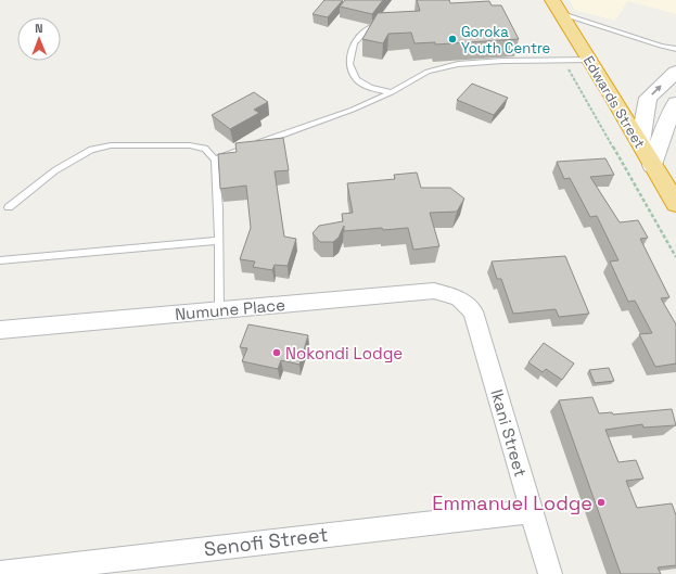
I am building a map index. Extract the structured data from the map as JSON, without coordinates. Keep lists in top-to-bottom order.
{
  "streets": {
    "highway": ["Edwards Street"],
    "street": ["Numune Place", "Ikani Street", "Senofi Street"]
  },
  "crossings": [
    ["Numune Place", "Ikani Street"],
    ["Ikani Street", "Senofi Street"]
  ],
  "places": ["Goroka Youth Centre", "Nokondi Lodge", "Emmanuel Lodge"],
  "north": "top"
}
